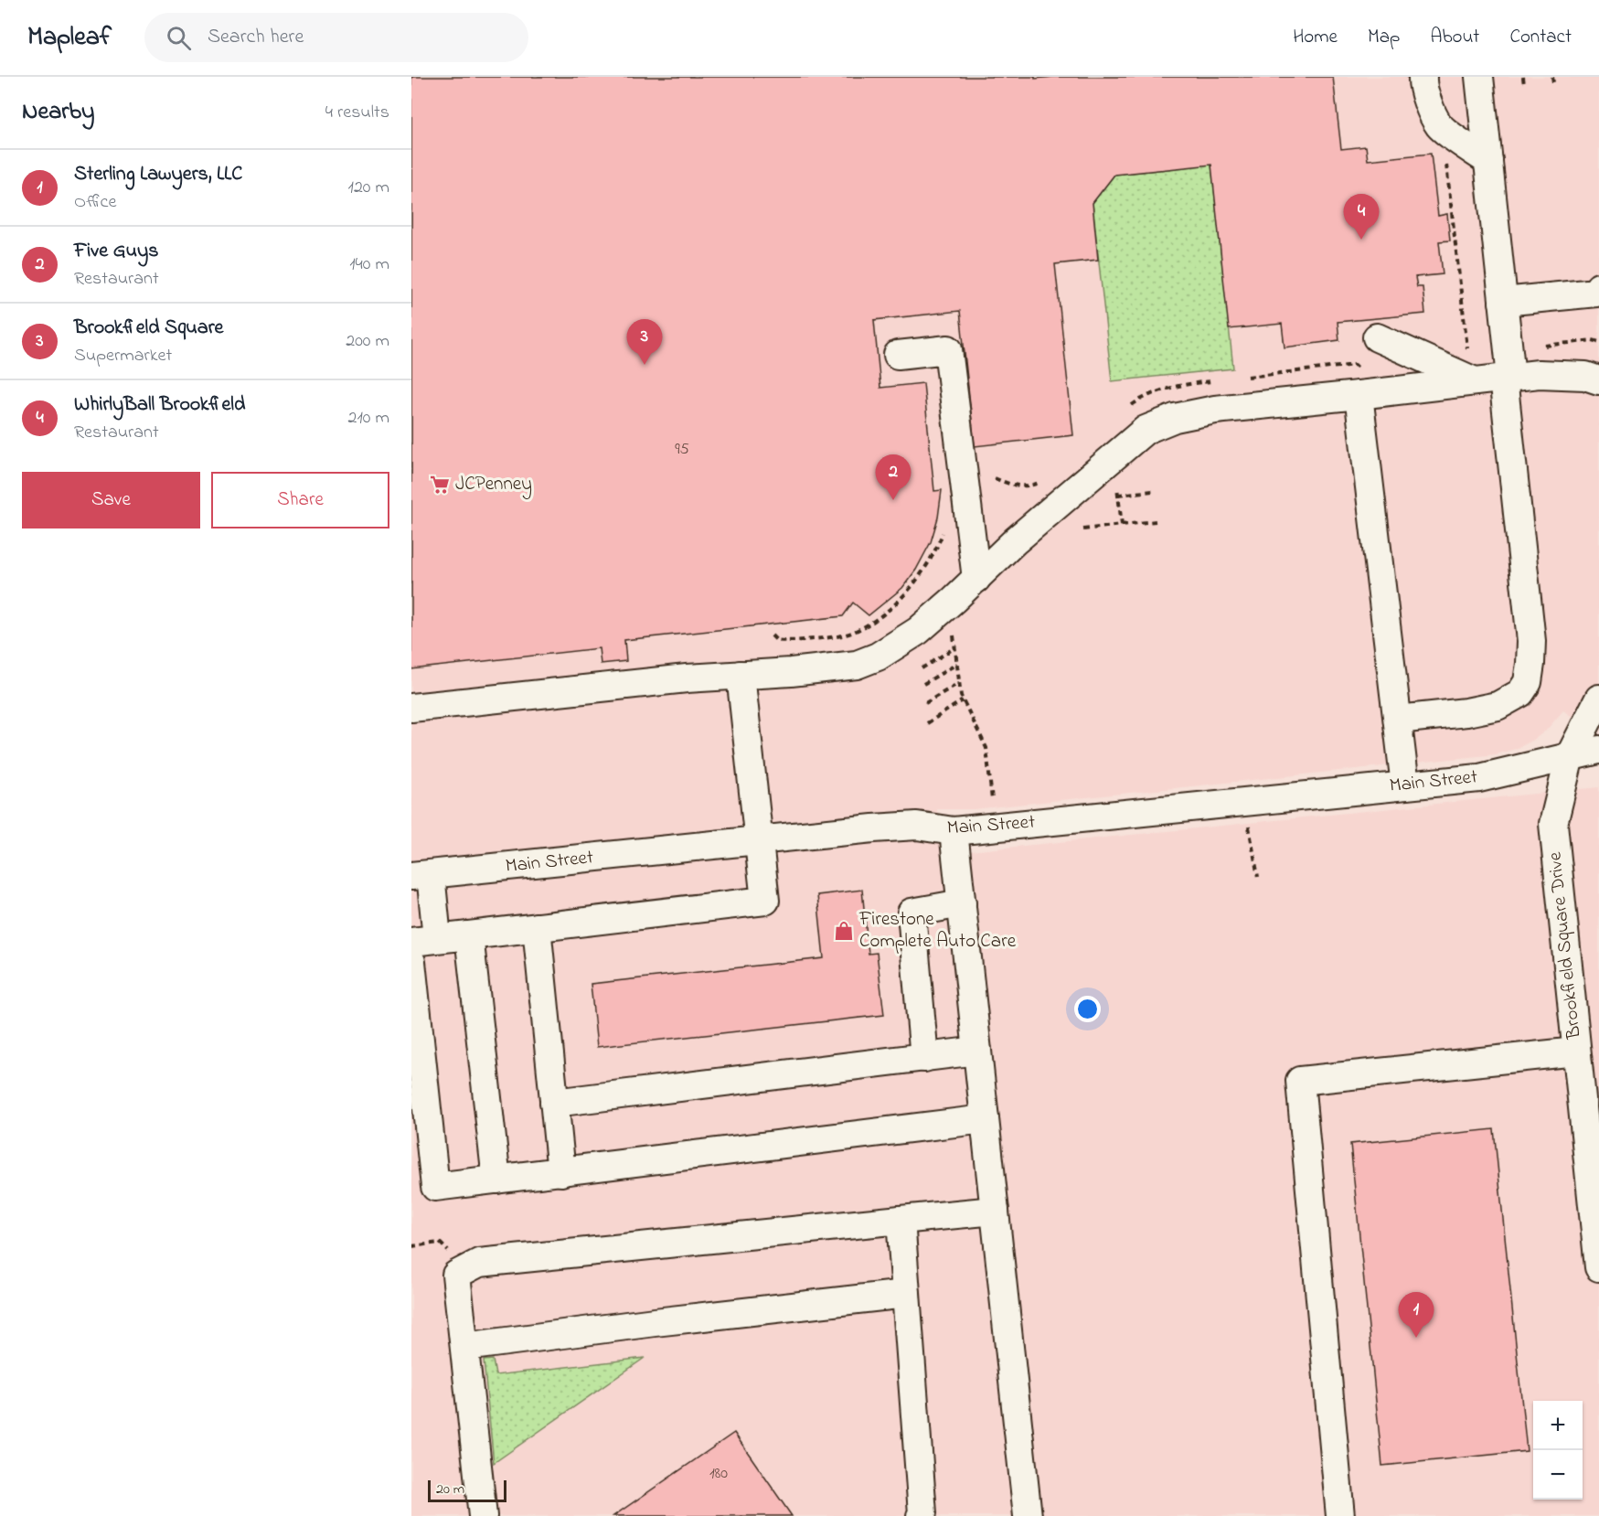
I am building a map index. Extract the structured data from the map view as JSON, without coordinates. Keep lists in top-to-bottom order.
{
  "streets": {
    "street": ["Main Street", "Brookfield Square Drive"]
  },
  "crossings": [
    ["Main Street", "Brookfield Square Drive"]
  ],
  "places": {
    "supermarket": ["JCPenney"],
    "shop": ["Firestone Complete Auto Care"]
  },
  "house_numbers": ["95", "180"],
  "scale_bar": "20 m",
  "page": {
    "header": "Mapleaf",
    "search": "Search here",
    "nav": [
      "Home",
      "Map",
      "About",
      "Contact"
    ],
    "heading": ["Nearby", "4 results"],
    "list": [
      {
        "mark": "1",
        "name": "Sterling Lawyers, LLC",
        "note": "Office",
        "value": "120 m"
      },
      {
        "mark": "2",
        "name": "Five Guys",
        "note": "Restaurant",
        "value": "140 m"
      },
      {
        "mark": "3",
        "name": "Brookfield Square",
        "note": "Supermarket",
        "value": "200 m"
      },
      {
        "mark": "4",
        "name": "WhirlyBall Brookfield",
        "note": "Restaurant",
        "value": "210 m"
      }
    ],
    "pins": [
      "4",
      "3",
      "2",
      "1"
    ],
    "buttons": ["Save", "Share"],
    "map_buttons": ["+", "−"],
    "scale": "20 m"
  }
}
